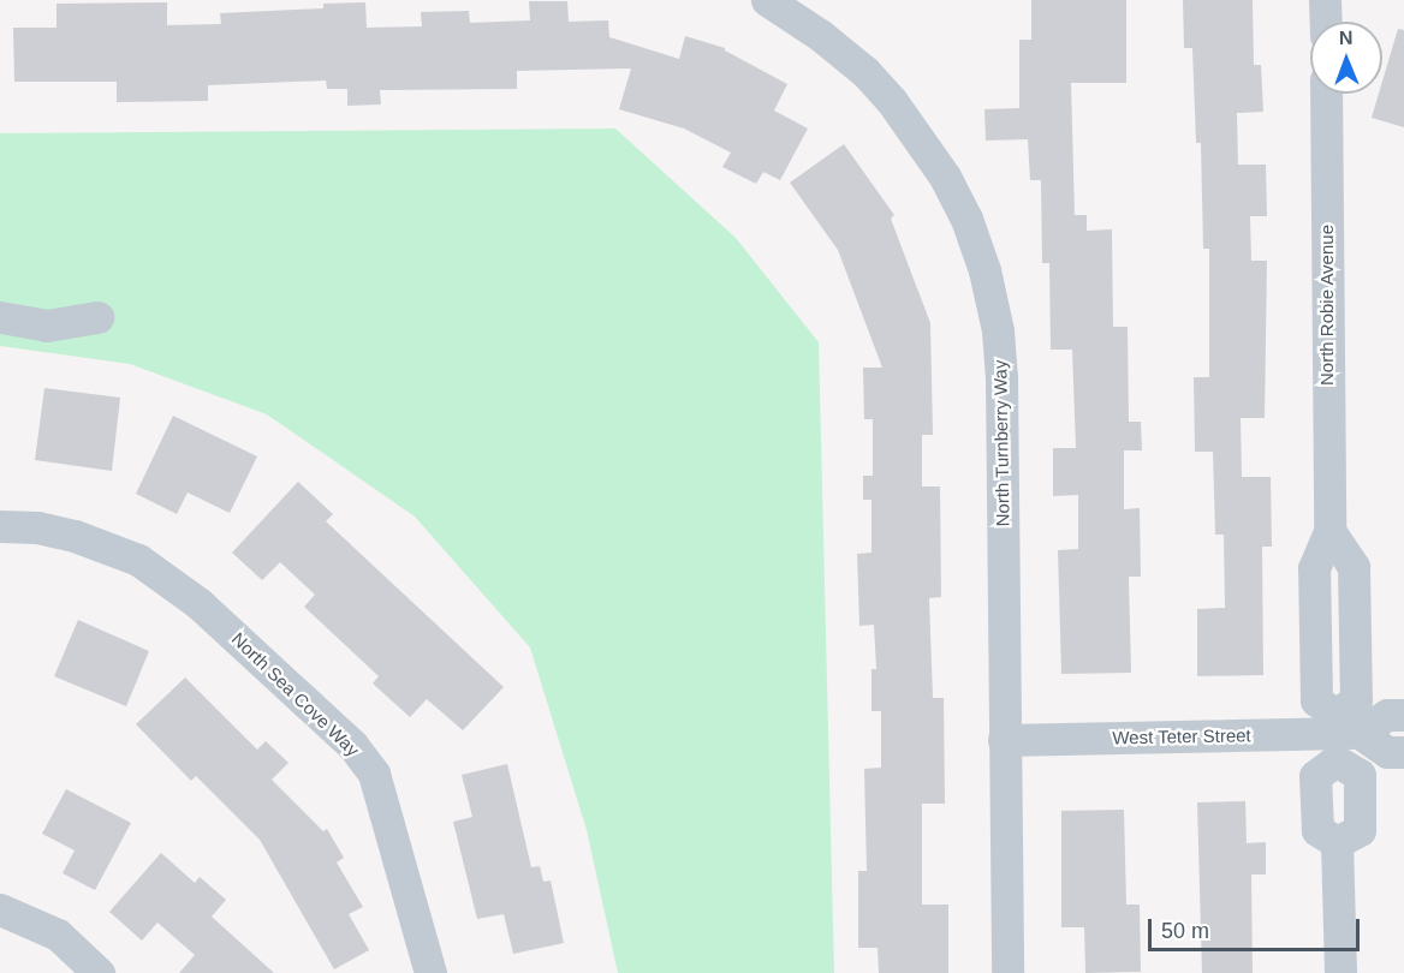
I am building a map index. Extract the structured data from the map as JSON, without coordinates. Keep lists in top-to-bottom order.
{
  "streets": {
    "street": [
      "North Robie Avenue",
      "North Turnberry Way",
      "North Sea Cove Way",
      "West Teter Street"
    ]
  },
  "crossings": [
    ["North Robie Avenue", "West Teter Street"],
    ["North Turnberry Way", "West Teter Street"]
  ],
  "scale_bar": "50 m",
  "north": "top"
}
